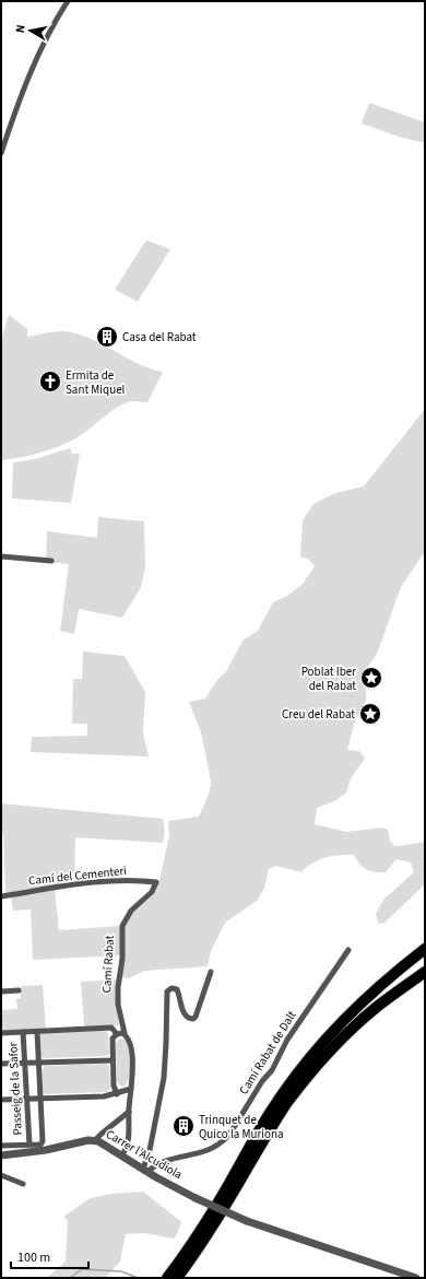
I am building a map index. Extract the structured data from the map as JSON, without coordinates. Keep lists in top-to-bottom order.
{
  "streets": {
    "street": [
      "Camí del Cementeri",
      "Camí Rabat",
      "Camí Rabat de Dalt",
      "Passeig de la Safor",
      "Carrer l’Alcudiola"
    ]
  },
  "crossings": [
    ["Camí del Cementeri", "Camí Rabat"],
    ["Camí Rabat", "Carrer l’Alcudiola"],
    ["Camí Rabat de Dalt", "Carrer l’Alcudiola"]
  ],
  "places": {
    "building": ["Casa del Rabat", "Trinquet de Quico la Muriona"],
    "church": ["Ermita de Sant Miquel"],
    "place": ["Poblat Iber del Rabat", "Creu del Rabat"]
  },
  "scale_bar": "100 m",
  "north": "left"
}
